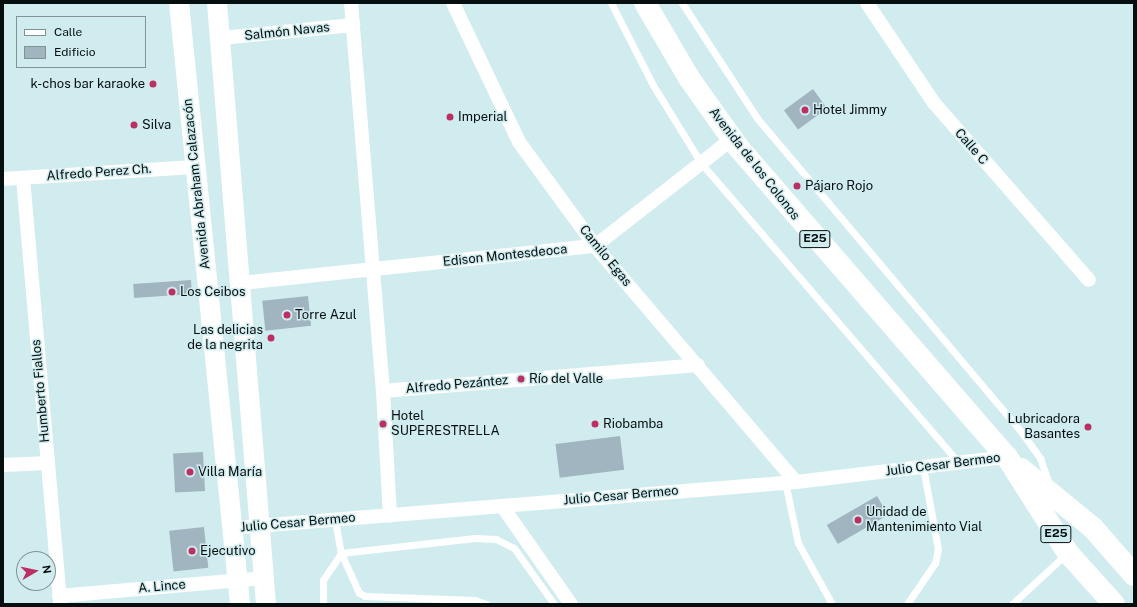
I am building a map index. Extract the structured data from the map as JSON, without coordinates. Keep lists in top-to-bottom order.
{
  "streets": {
    "highway": ["Avenida de los Colonos", "E25"],
    "main road": ["Avenida Abraham Calazacón"],
    "street": [
      "Salmón Navas",
      "Calle C",
      "Alfredo Perez Ch.",
      "Edison Montesdeoca",
      "Camilo Egas",
      "Alfredo Pezántez",
      "Humberto Fiallos",
      "Julio Cesar Bermeo",
      "A. Lince"
    ]
  },
  "crossings": [
    ["Avenida de los Colonos", "Julio Cesar Bermeo"],
    ["Alfredo Perez Ch.", "Avenida Abraham Calazacón"],
    ["Alfredo Perez Ch.", "Humberto Fiallos"],
    ["Avenida Abraham Calazacón", "Julio Cesar Bermeo"],
    ["Avenida Abraham Calazacón", "A. Lince"],
    ["Edison Montesdeoca", "Camilo Egas"],
    ["Camilo Egas", "Alfredo Pezántez"],
    ["Camilo Egas", "Julio Cesar Bermeo"],
    ["Humberto Fiallos", "A. Lince"]
  ],
  "places": [
    "k-chos bar karaoke",
    "Hotel Jimmy",
    "Imperial",
    "Silva",
    "Pájaro Rojo",
    "Los Ceibos",
    "Torre Azul",
    "Las delicias de la negrita",
    "Río del Valle",
    "Hotel SUPERESTRELLA",
    "Riobamba",
    "Lubricadora Basantes",
    "Villa María",
    "Unidad de Mantenimiento Vial",
    "Ejecutivo"
  ],
  "legend": ["Calle", "Edificio"],
  "north": "right"
}
